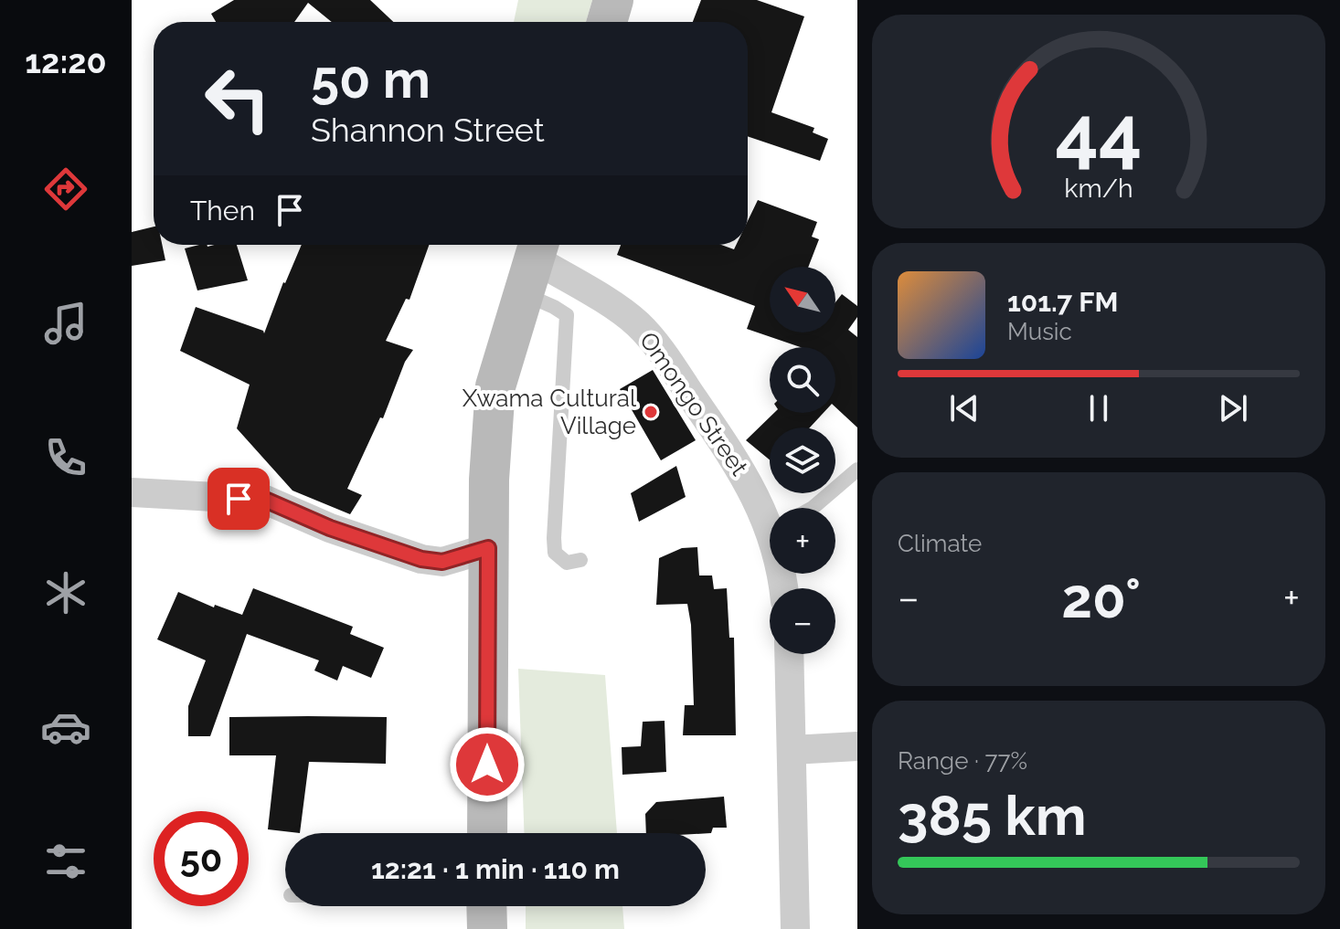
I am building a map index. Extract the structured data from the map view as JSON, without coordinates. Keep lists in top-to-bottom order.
{
  "streets": {
    "street": ["Omongo Street"]
  },
  "places": ["Xwama Cultural Village"],
  "north": "top left",
  "page": {
    "tabs": "12:20",
    "turn": ["50 m", "Shannon Street"],
    "then": "Then",
    "map_buttons": ["+", "−"],
    "song": ["101.7 FM", "Music"],
    "tile": [
      "Climate",
      ["Range · 77%", "385 km"]
    ],
    "heat": ["−", "20°", "+"],
    "limit": "50",
    "trip": "12:21 · 1 min · 110 m",
    "gauge": ["44", "km/h"]
  }
}
